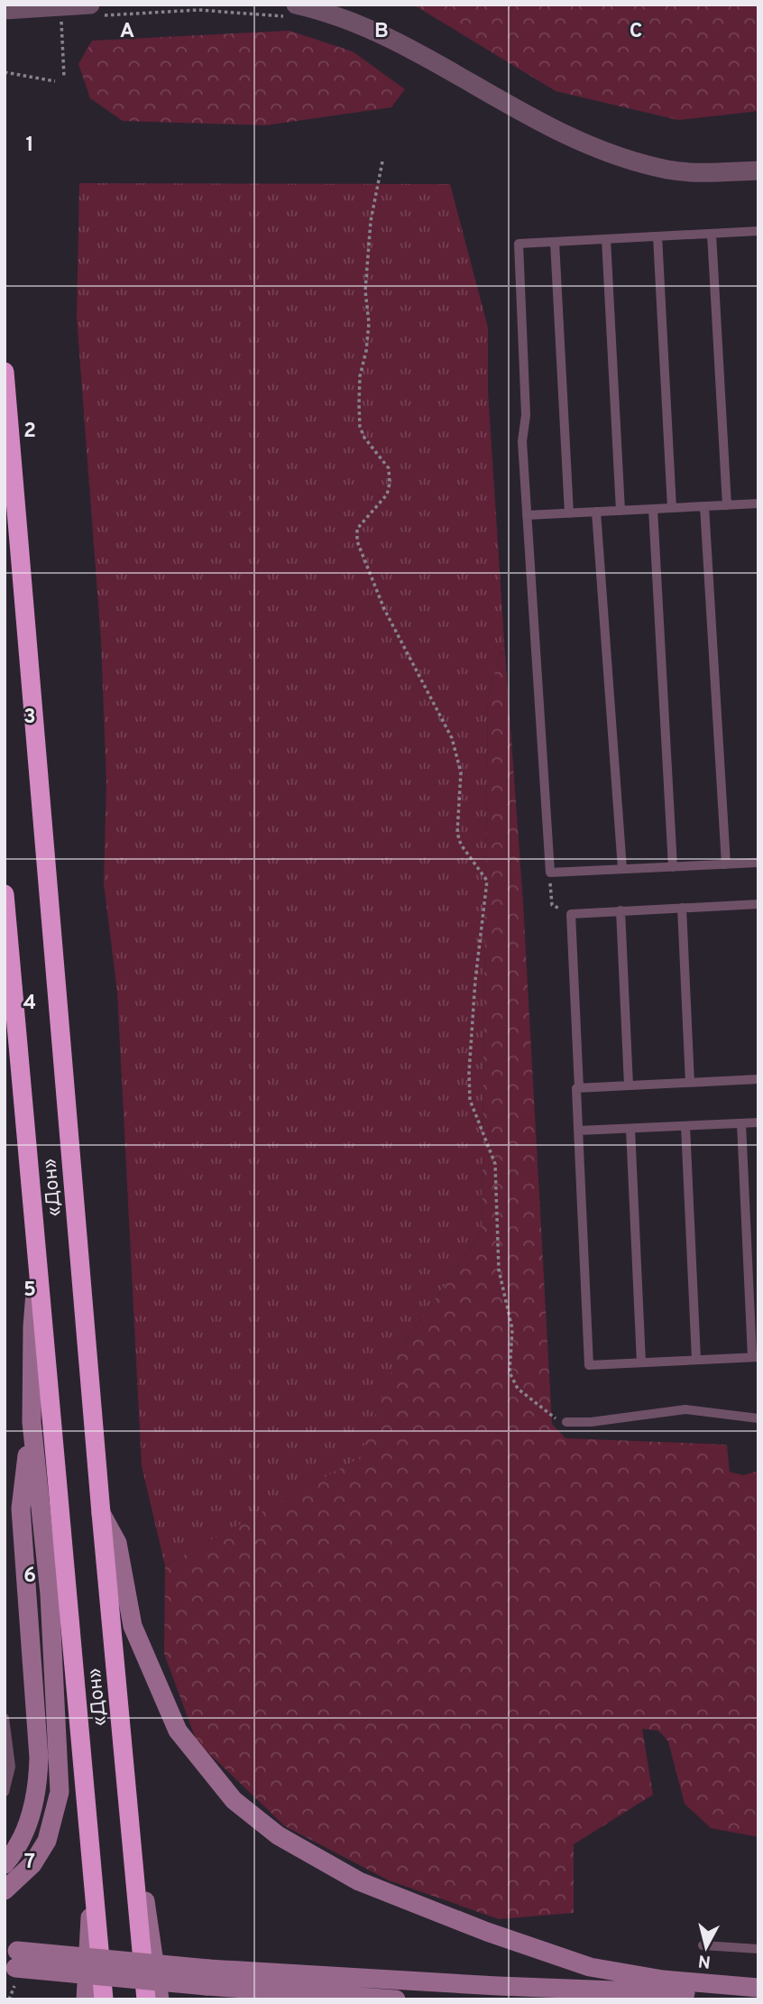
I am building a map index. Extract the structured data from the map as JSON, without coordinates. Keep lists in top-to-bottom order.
{
  "streets": {
    "highway": ["«Дон»"]
  },
  "north": "bottom",
  "grid": {
    "columns": ["A", "B", "C"],
    "rows": [
      "1",
      "2",
      "3",
      "4",
      "5",
      "6",
      "7"
    ]
  }
}
